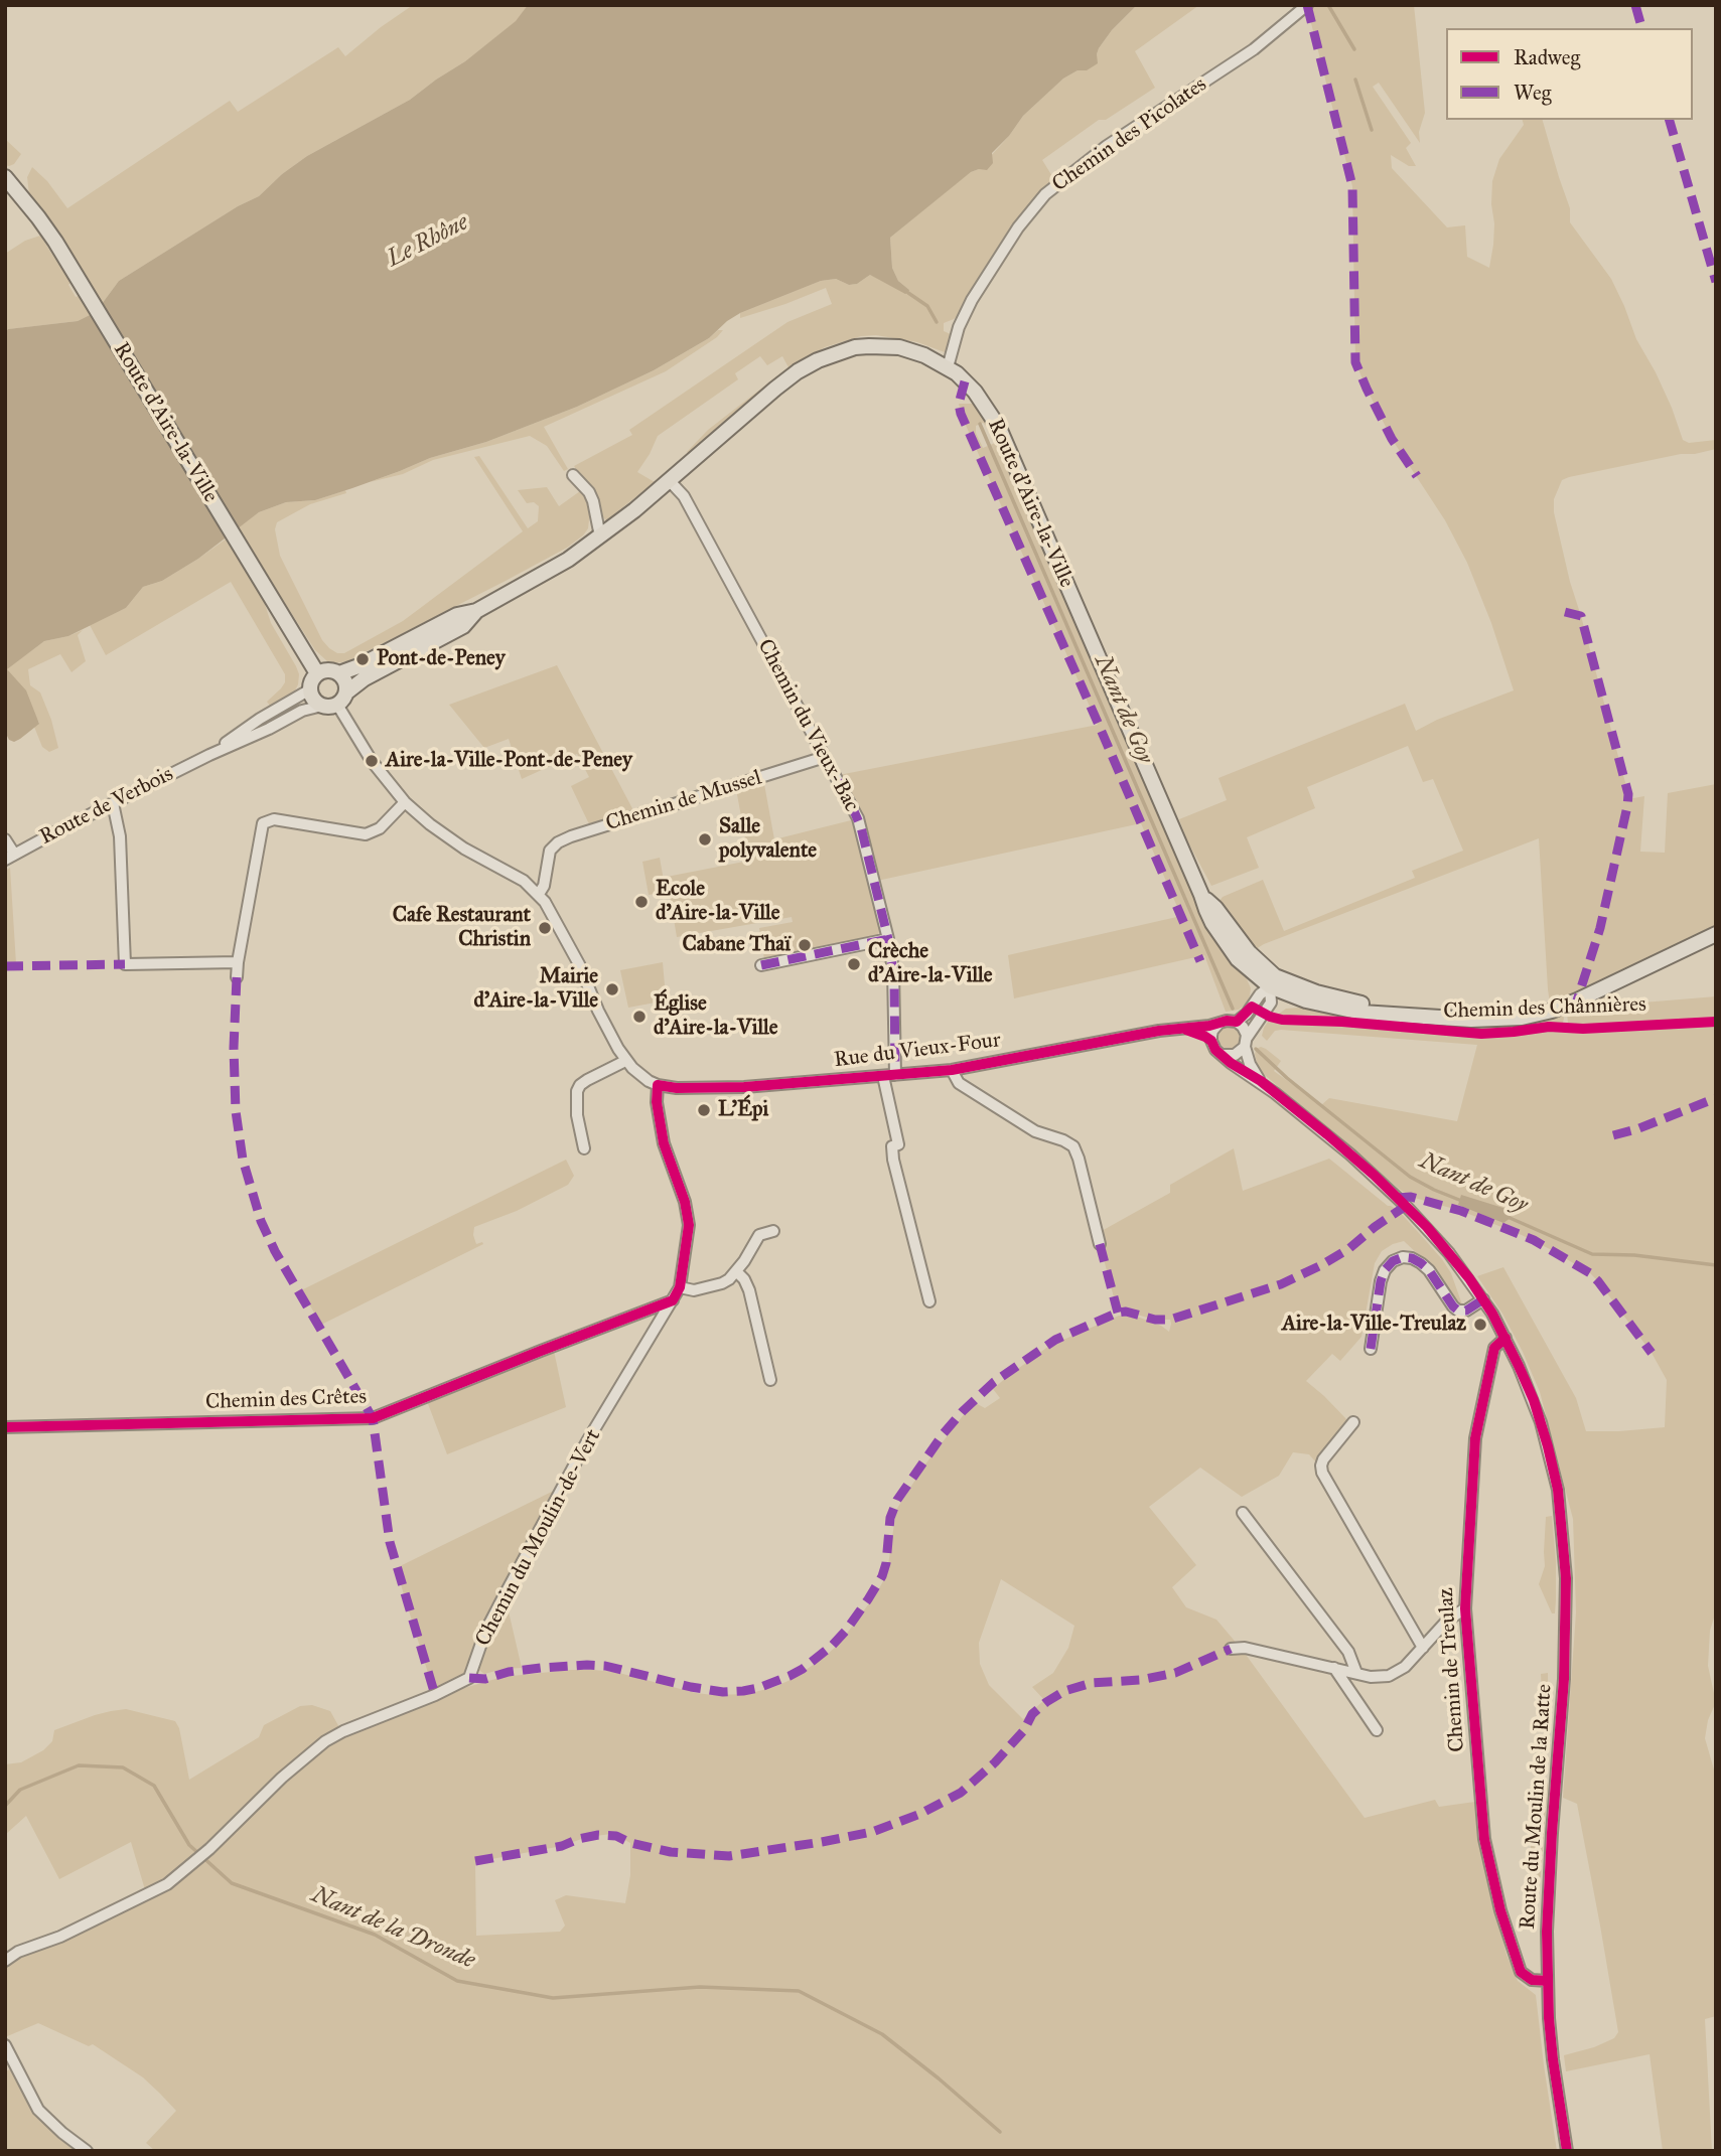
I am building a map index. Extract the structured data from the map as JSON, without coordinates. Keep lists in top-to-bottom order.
{
  "streets": {
    "main road": ["Route d'Aire-la-Ville"],
    "street": [
      "Chemin des Picolates",
      "Chemin du Vieux-Bac",
      "Chemin de Mussel",
      "Route de Verbois",
      "Rue du Vieux-Four",
      "Chemin des Crêtes",
      "Chemin du Moulin-de-Vert",
      "Chemin de Treulaz",
      "Route du Moulin de la Ratte"
    ],
    "cycle path": ["Chemin des Chânnières"]
  },
  "crossings": [
    ["Chemin des Picolates", "Route d'Aire-la-Ville"],
    ["Route d'Aire-la-Ville", "Chemin du Vieux-Bac"],
    ["Route d'Aire-la-Ville", "Route de Verbois"],
    ["Route d'Aire-la-Ville", "Rue du Vieux-Four"],
    ["Chemin du Vieux-Bac", "Chemin de Mussel"],
    ["Chemin du Vieux-Bac", "Rue du Vieux-Four"],
    ["Chemin de Mussel", "Rue du Vieux-Four"],
    ["Route de Verbois", "Rue du Vieux-Four"],
    ["Rue du Vieux-Four", "Chemin du Moulin-de-Vert"],
    ["Rue du Vieux-Four", "Route du Moulin de la Ratte"],
    ["Chemin des Crêtes", "Chemin du Moulin-de-Vert"],
    ["Chemin de Treulaz", "Route du Moulin de la Ratte"]
  ],
  "water": ["Le Rhône", "Nant de Goy", "Nant de la Dronde"],
  "places": [
    "Pont-de-Peney",
    "Aire-la-Ville-Pont-de-Peney",
    "Salle polyvalente",
    "Ecole d'Aire-la-Ville",
    "Cafe Restaurant Christin",
    "Cabane Thaï",
    "Crèche d'Aire-la-Ville",
    "Mairie d'Aire-la-Ville",
    "Église d'Aire-la-Ville",
    "L'Épi",
    "Aire-la-Ville-Treulaz"
  ],
  "legend": ["Radweg", "Weg"]
}
